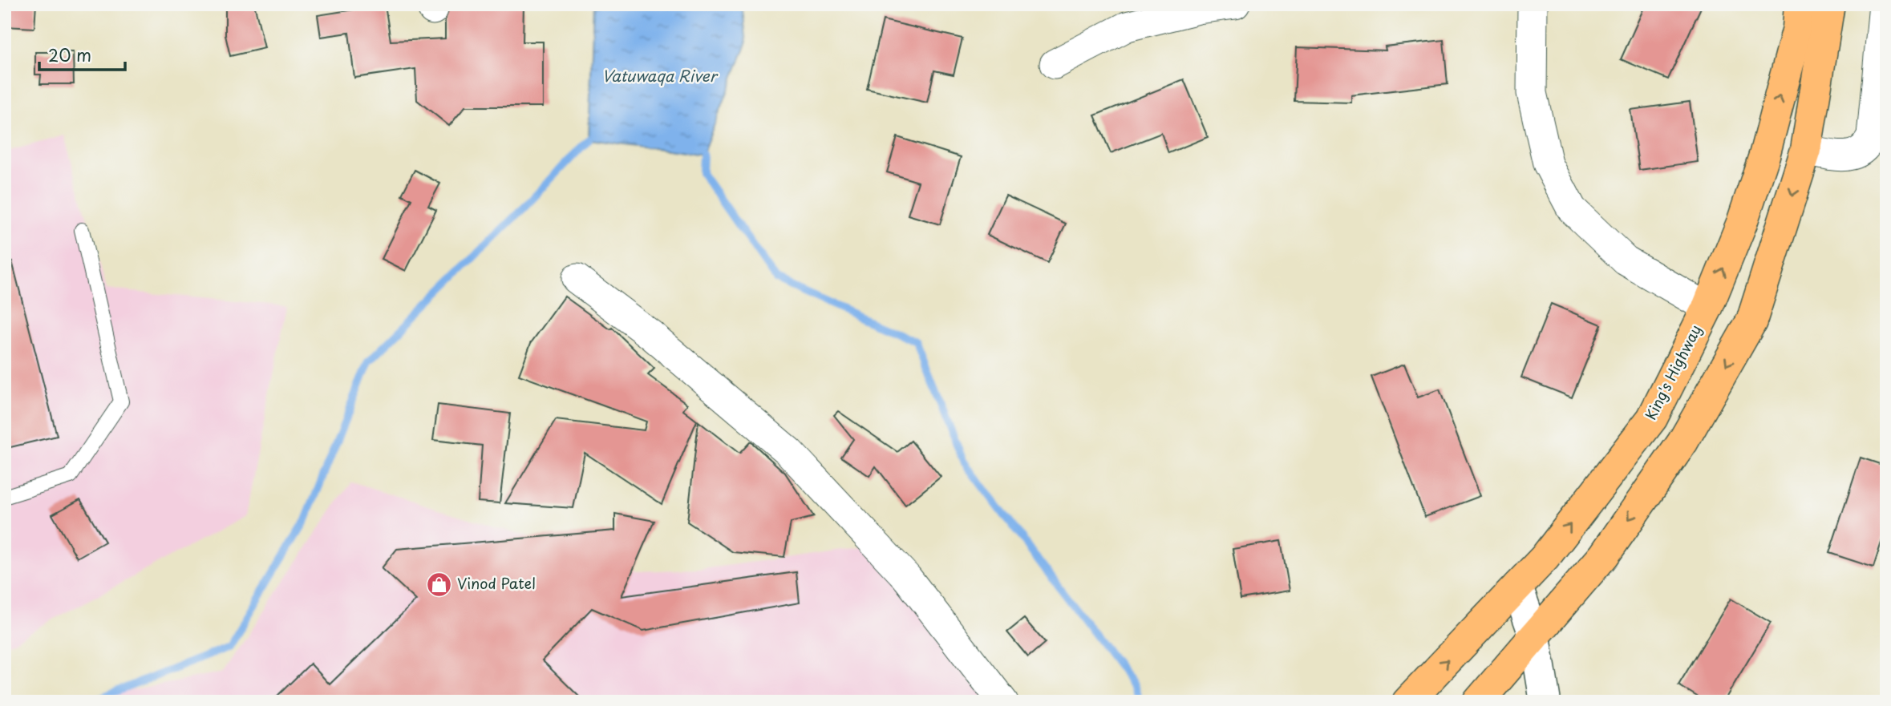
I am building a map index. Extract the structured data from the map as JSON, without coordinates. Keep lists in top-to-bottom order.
{
  "streets": {
    "highway": ["King's Highway"]
  },
  "water": ["Vatuwaqa River"],
  "places": {
    "shop": ["Vinod Patel"]
  },
  "scale_bar": "20 m"
}
